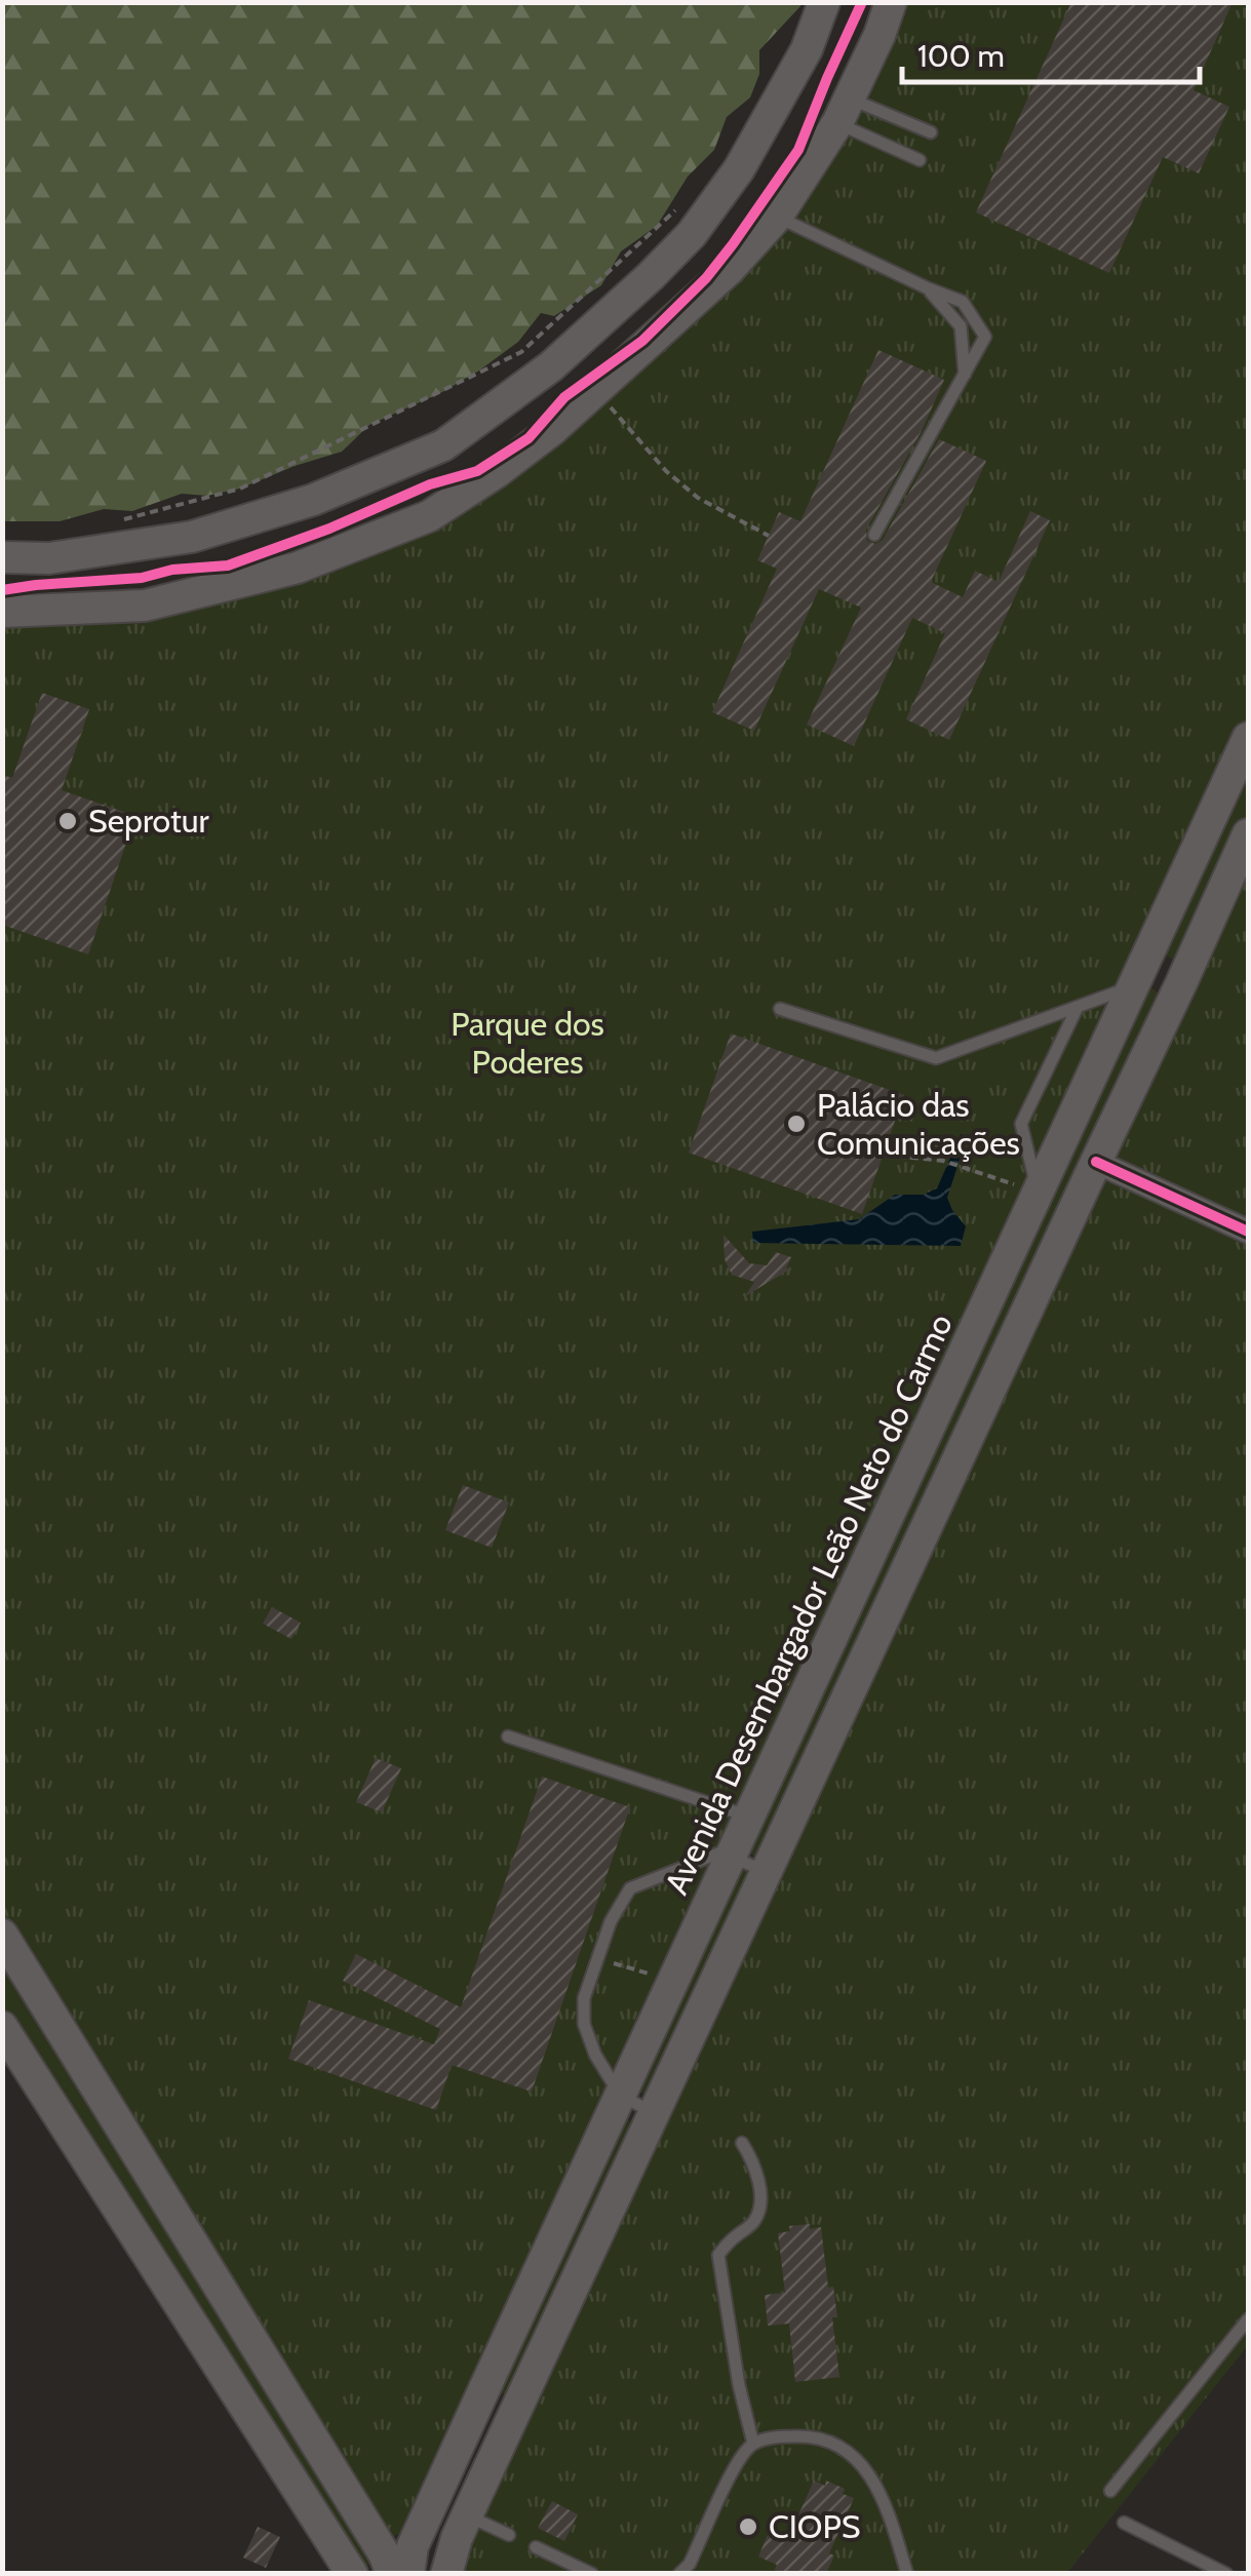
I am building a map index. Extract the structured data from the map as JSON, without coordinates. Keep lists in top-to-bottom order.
{
  "streets": {
    "main road": ["Avenida Desembargador Leão Neto do Carmo"]
  },
  "parks": ["Parque dos Poderes"],
  "places": ["Seprotur", "Palácio das Comunicações", "CIOPS"],
  "scale_bar": "100 m"
}
